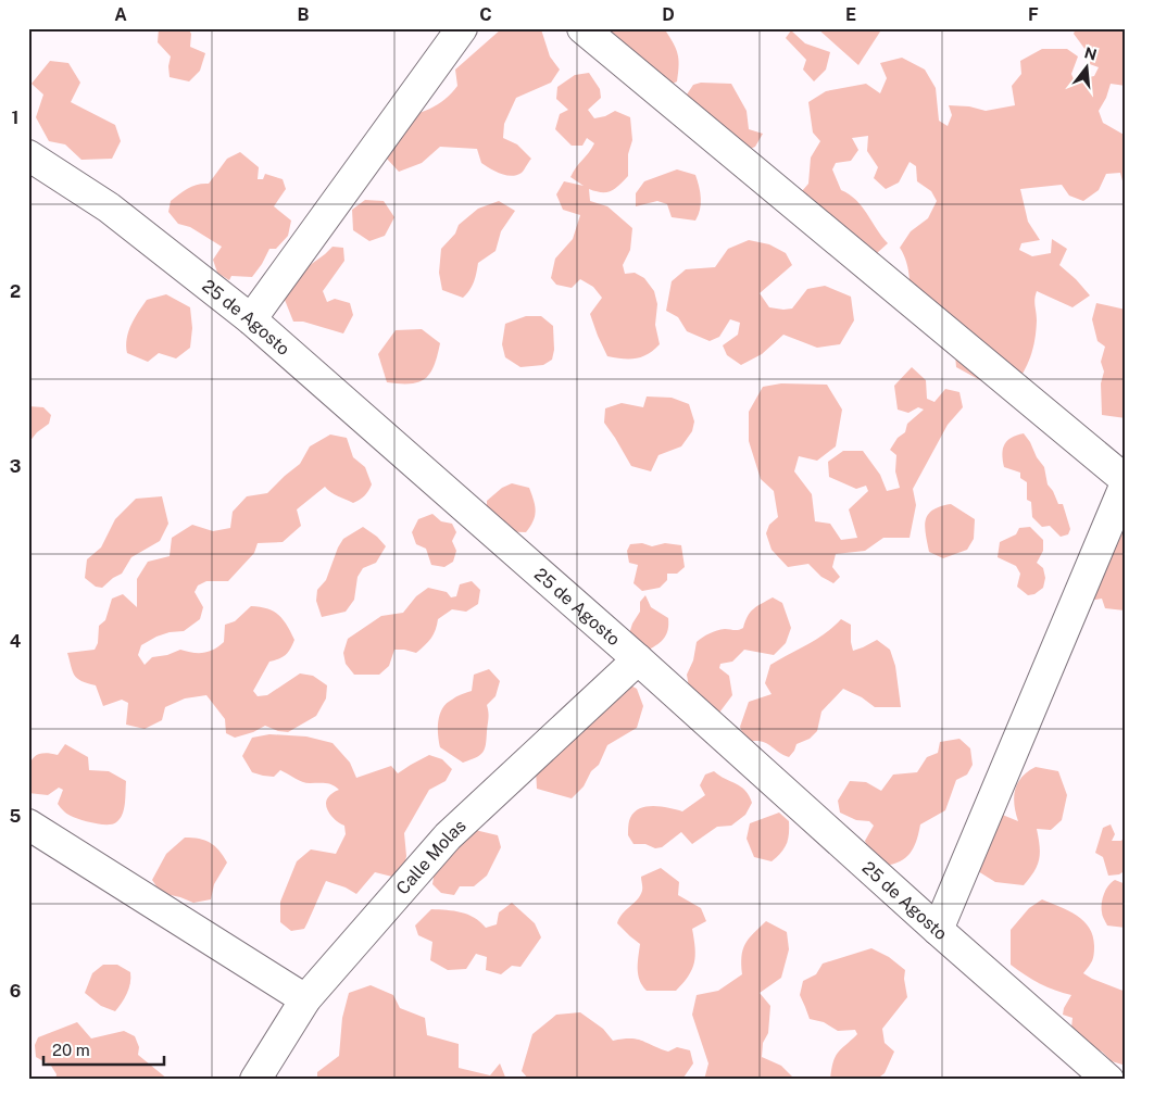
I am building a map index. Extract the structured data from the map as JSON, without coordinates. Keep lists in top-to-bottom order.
{
  "streets": {
    "street": ["25 de Agosto", "Calle Molas"]
  },
  "crossings": [
    ["25 de Agosto", "Calle Molas"]
  ],
  "scale_bar": "20 m",
  "north": "top",
  "grid": {
    "columns": [
      "A",
      "B",
      "C",
      "D",
      "E",
      "F"
    ],
    "rows": [
      "1",
      "2",
      "3",
      "4",
      "5",
      "6"
    ]
  }
}
